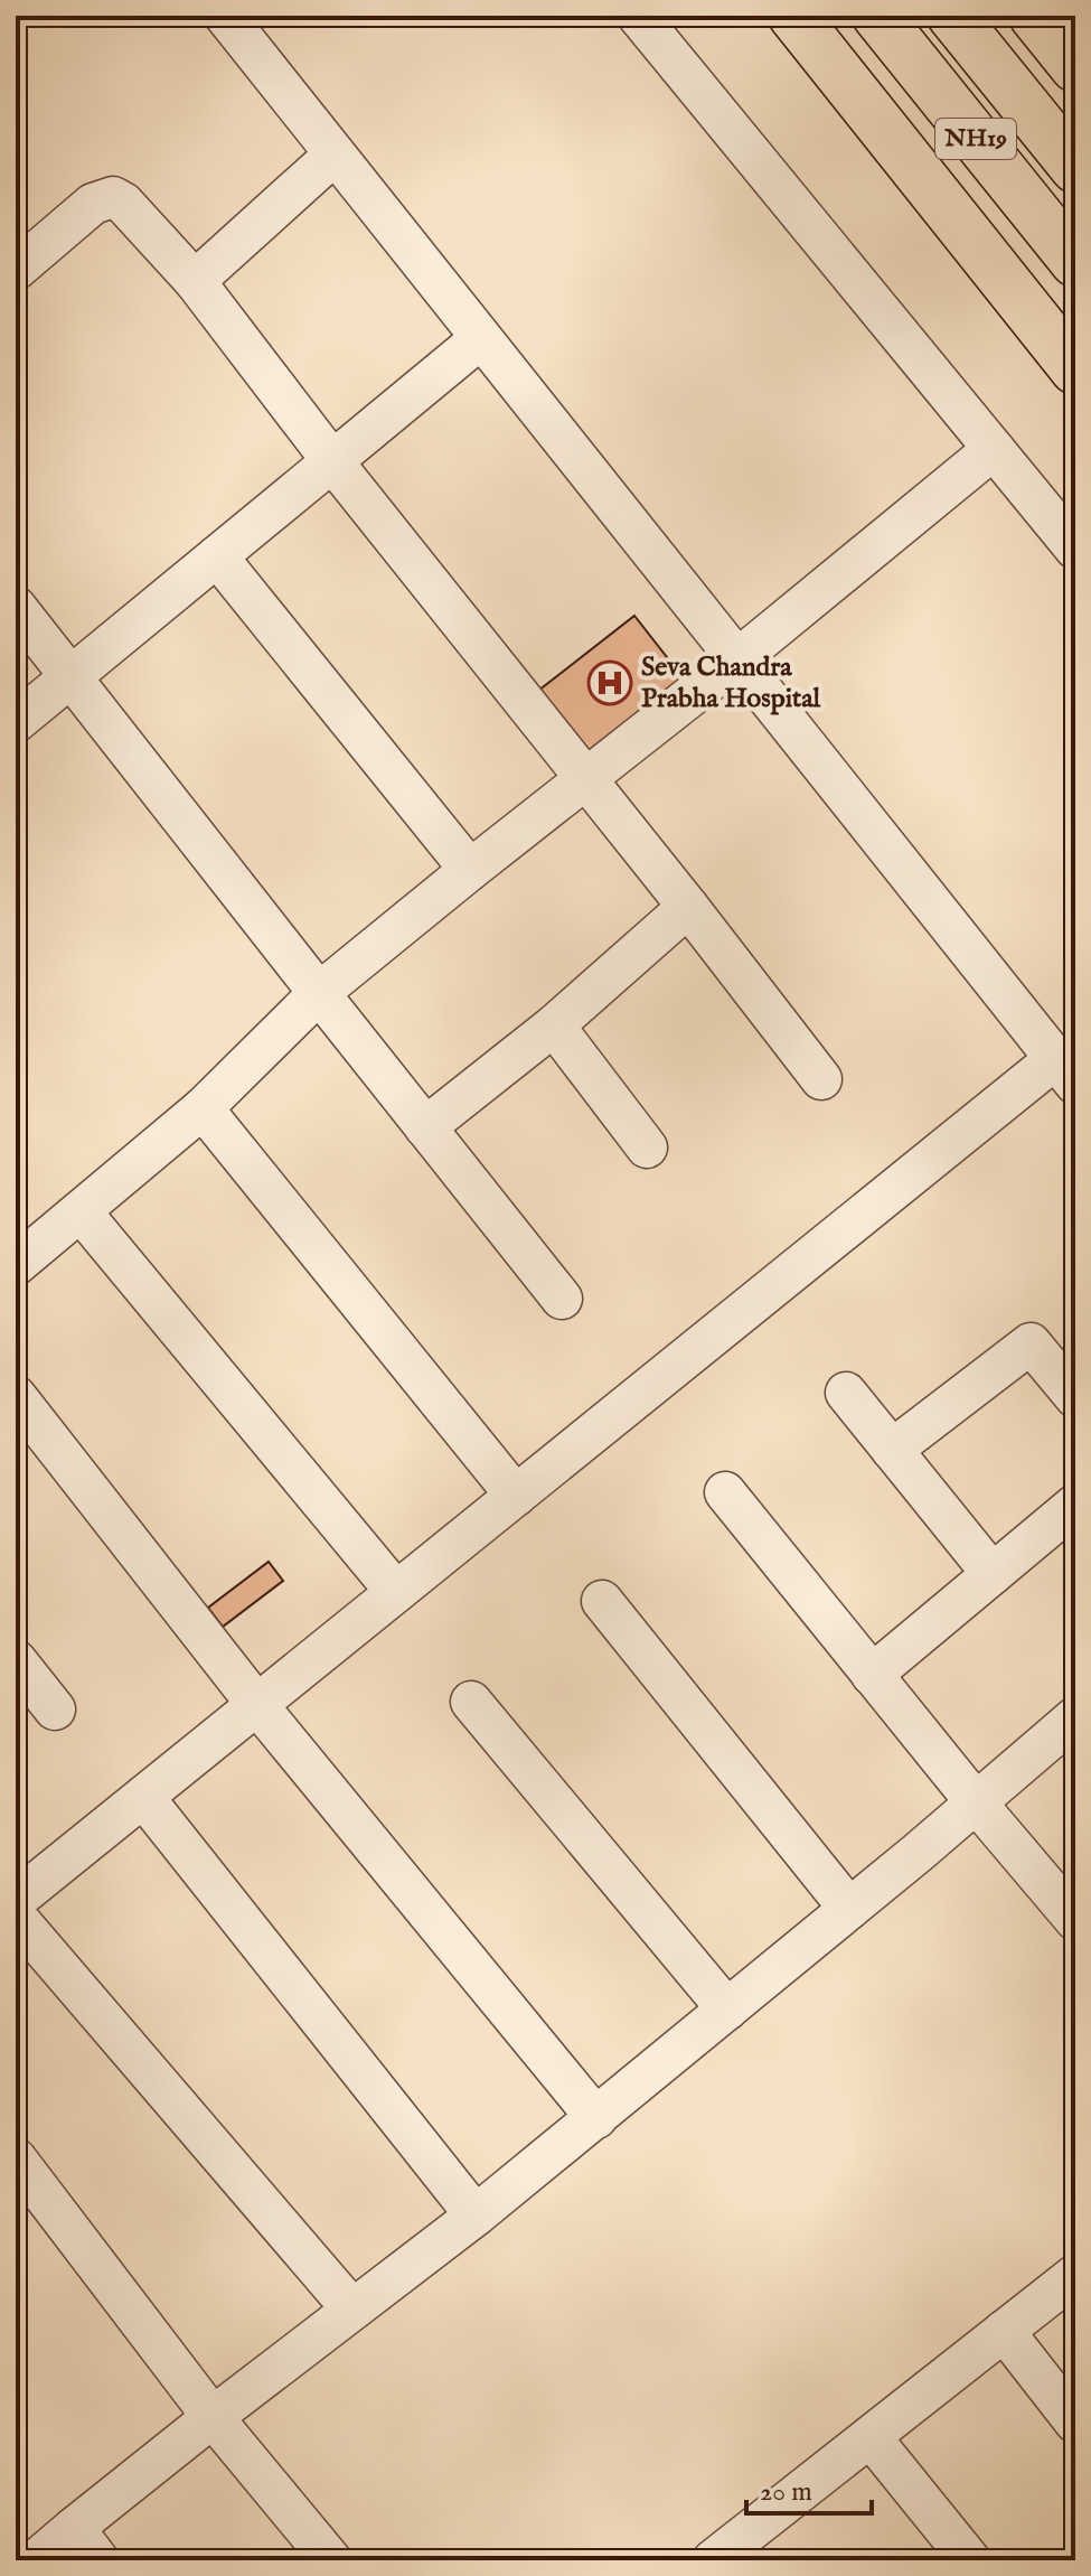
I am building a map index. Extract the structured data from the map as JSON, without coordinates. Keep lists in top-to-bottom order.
{
  "streets": {
    "main road": ["NH19"]
  },
  "places": {
    "hospital": ["Seva Chandra Prabha Hospital"]
  },
  "scale_bar": "20 m"
}
